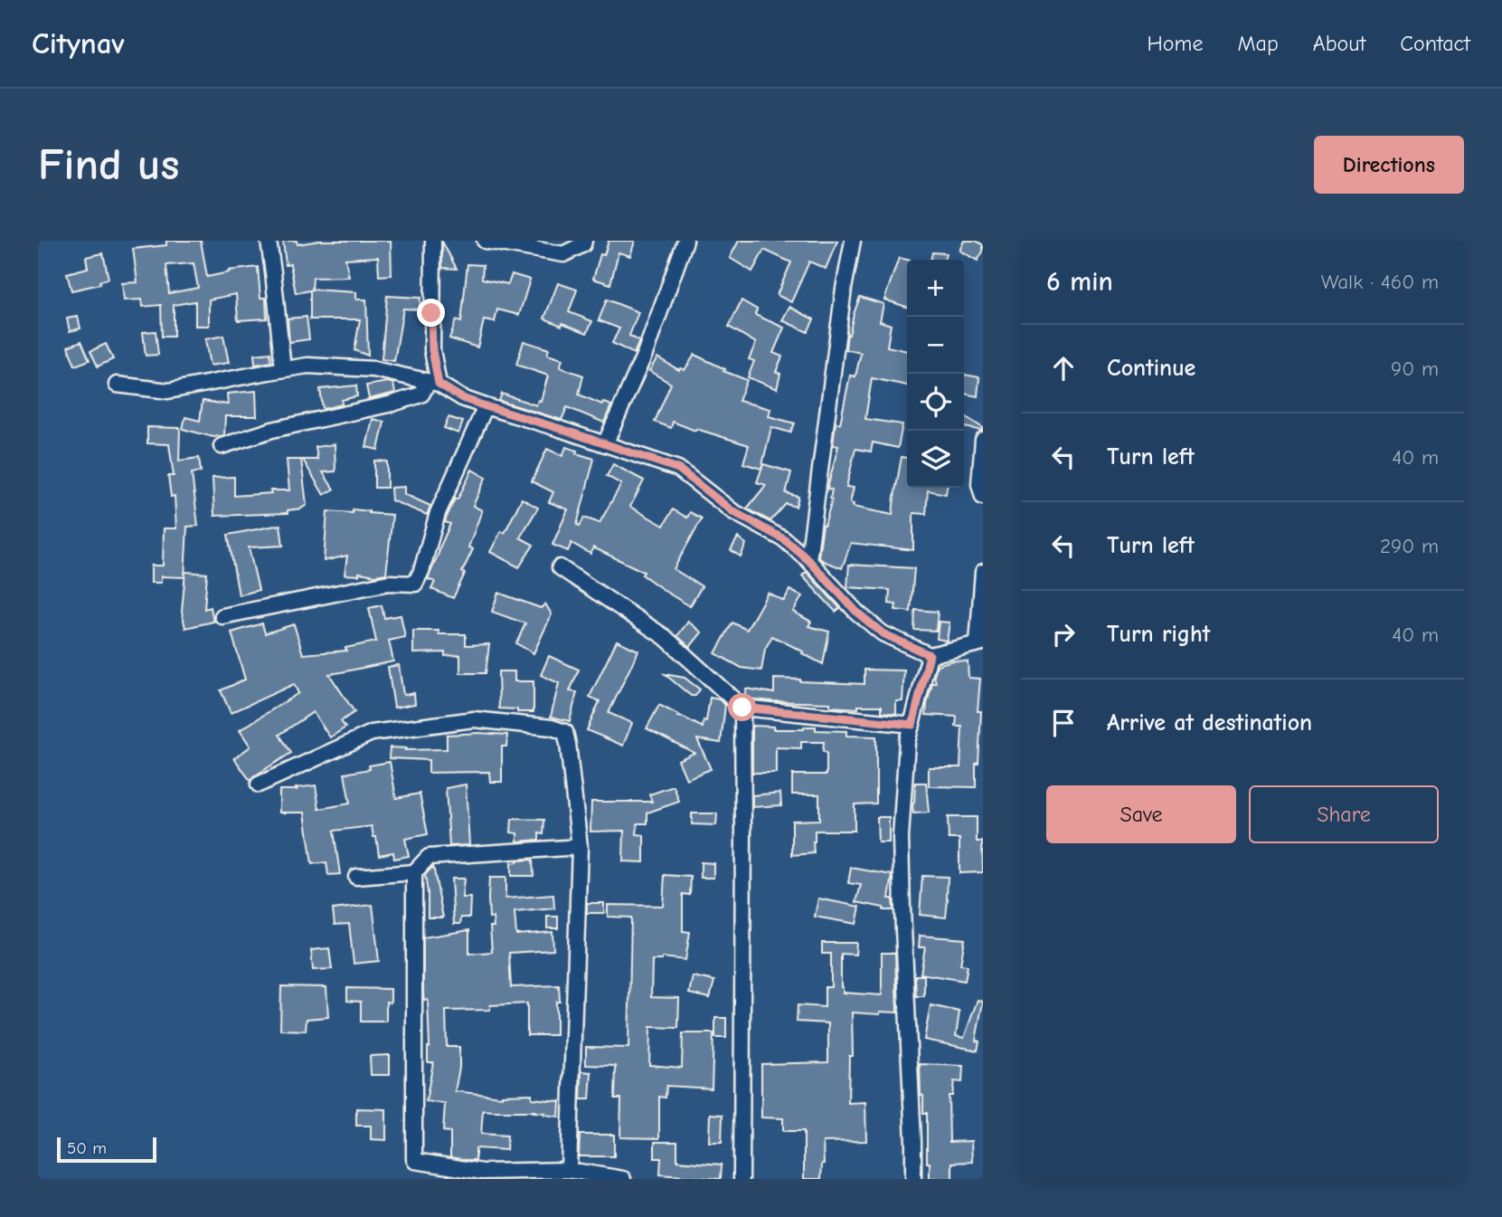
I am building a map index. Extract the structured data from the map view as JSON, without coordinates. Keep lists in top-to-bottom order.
{
  "scale_bar": "50 m",
  "page": {
    "header": "Citynav",
    "nav": [
      "Home",
      "Map",
      "About",
      "Contact"
    ],
    "buttons": [
      "Directions",
      ["Save", "Share"]
    ],
    "title": "Find us",
    "heading": ["6 min", "Walk · 460 m"],
    "map_buttons": ["+", "−"],
    "list": [
      ["Continue", "90 m"],
      ["Turn left", "40 m"],
      ["Turn left", "290 m"],
      ["Turn right", "40 m"],
      "Arrive at destination"
    ],
    "scale": "50 m"
  }
}
